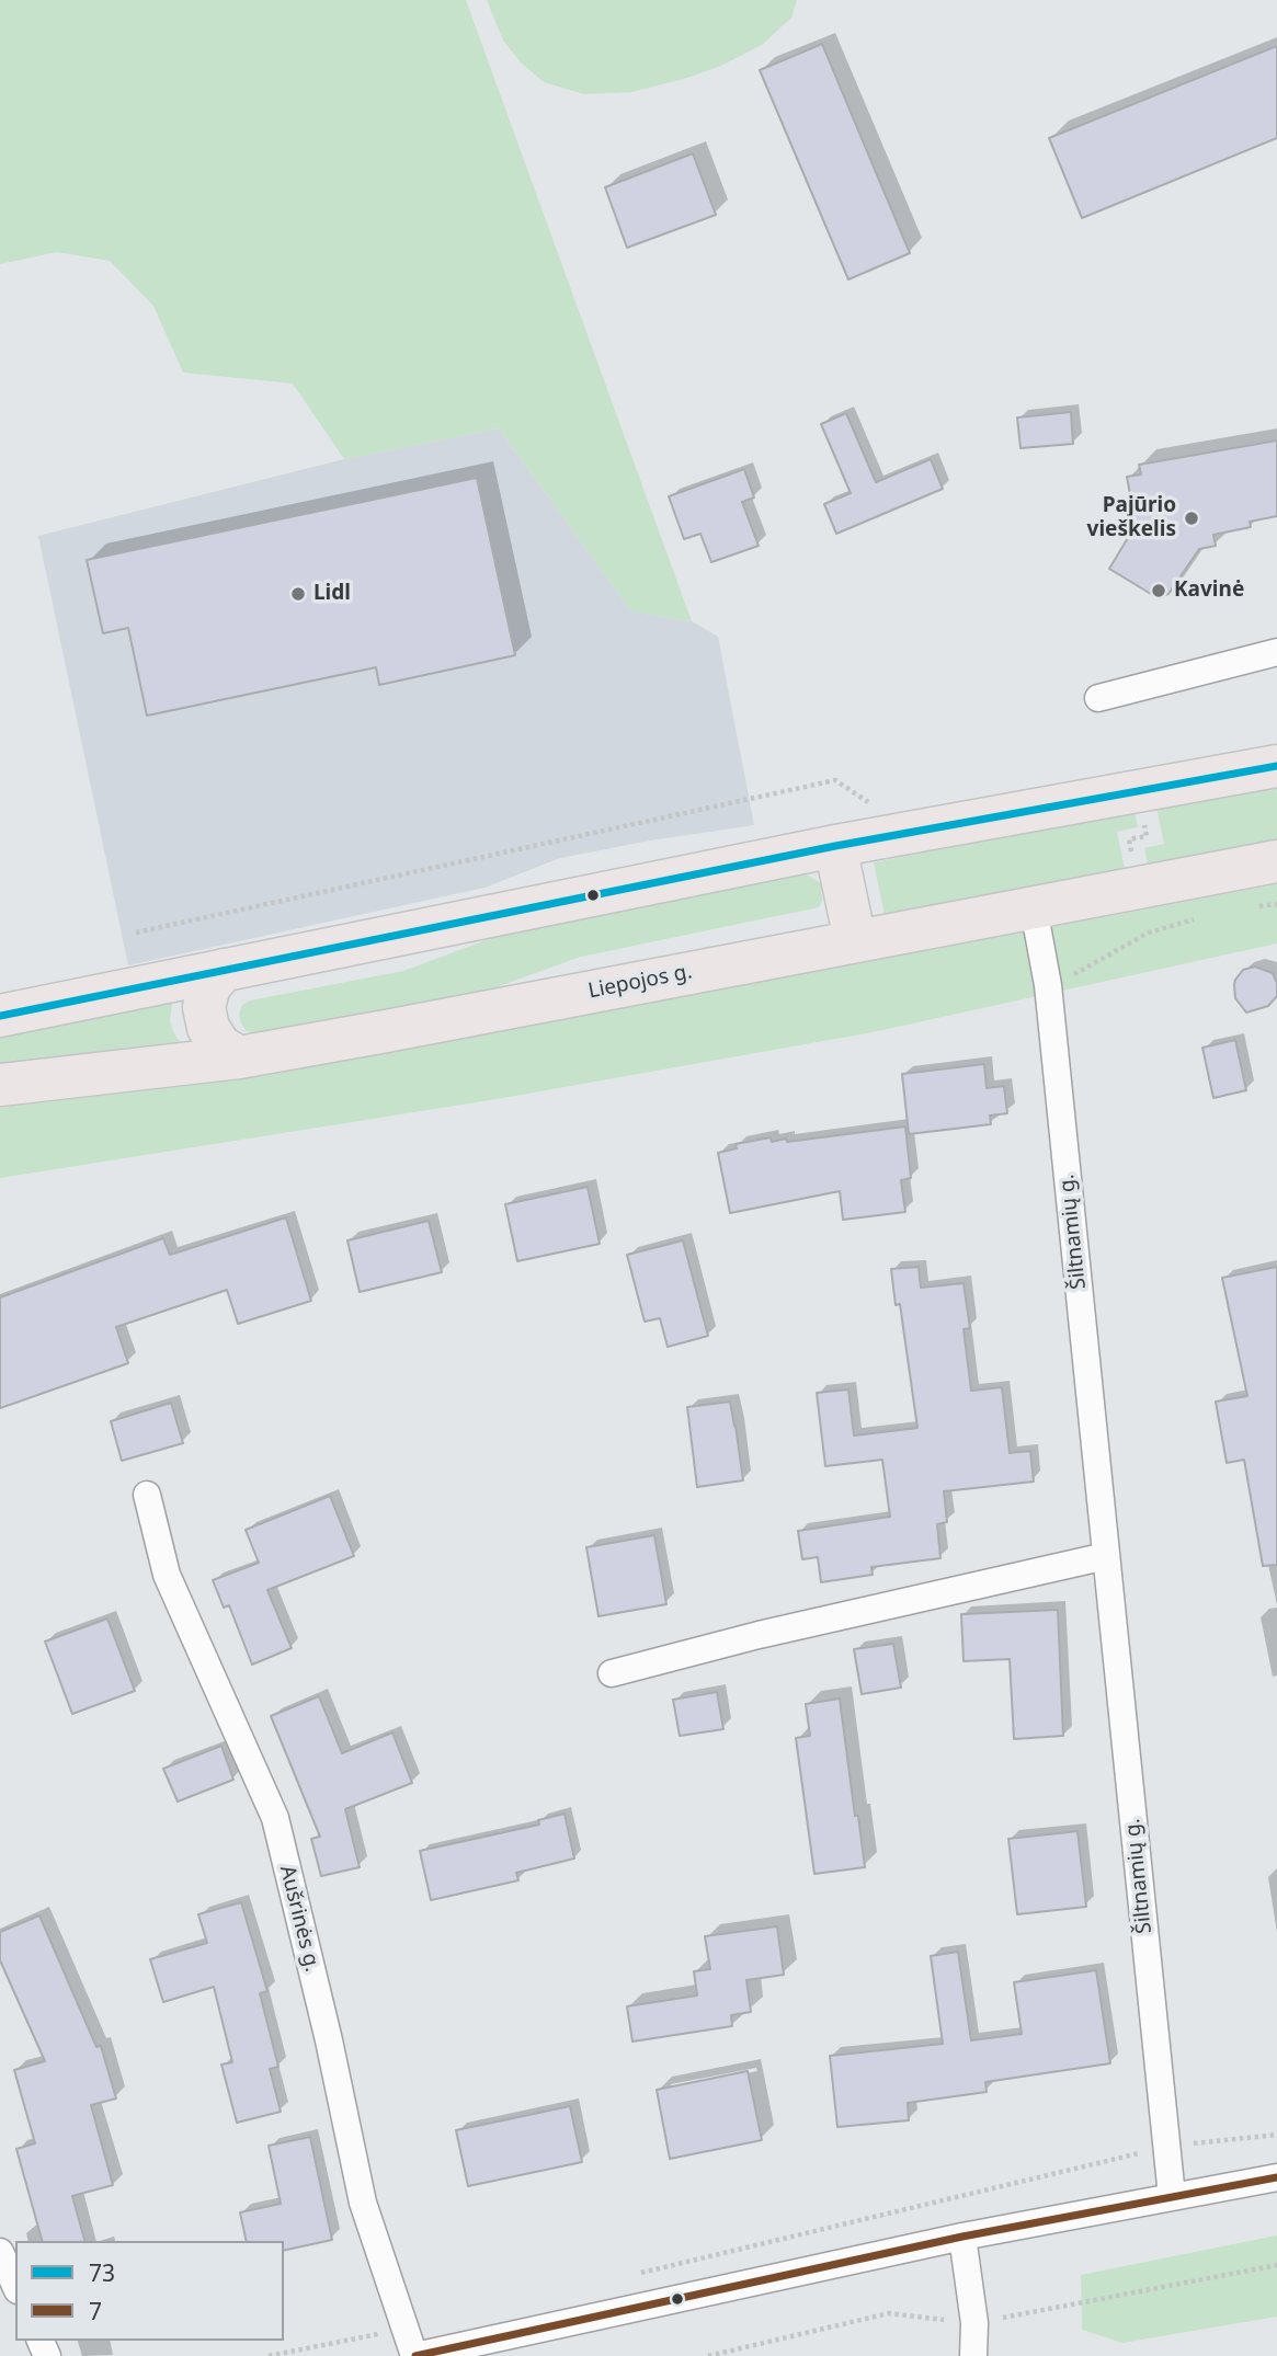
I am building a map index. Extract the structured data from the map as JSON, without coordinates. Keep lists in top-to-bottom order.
{
  "streets": {
    "main road": ["Liepojos g."],
    "street": ["Šiltnamių g.", "Aušrinės g."]
  },
  "crossings": [
    ["Liepojos g.", "Šiltnamių g."]
  ],
  "places": ["Pajūrio vieškelis", "Kavinė", "Lidl"],
  "lines": ["transit line 73", "transit line 7"],
  "legend": ["73", "7"]
}
